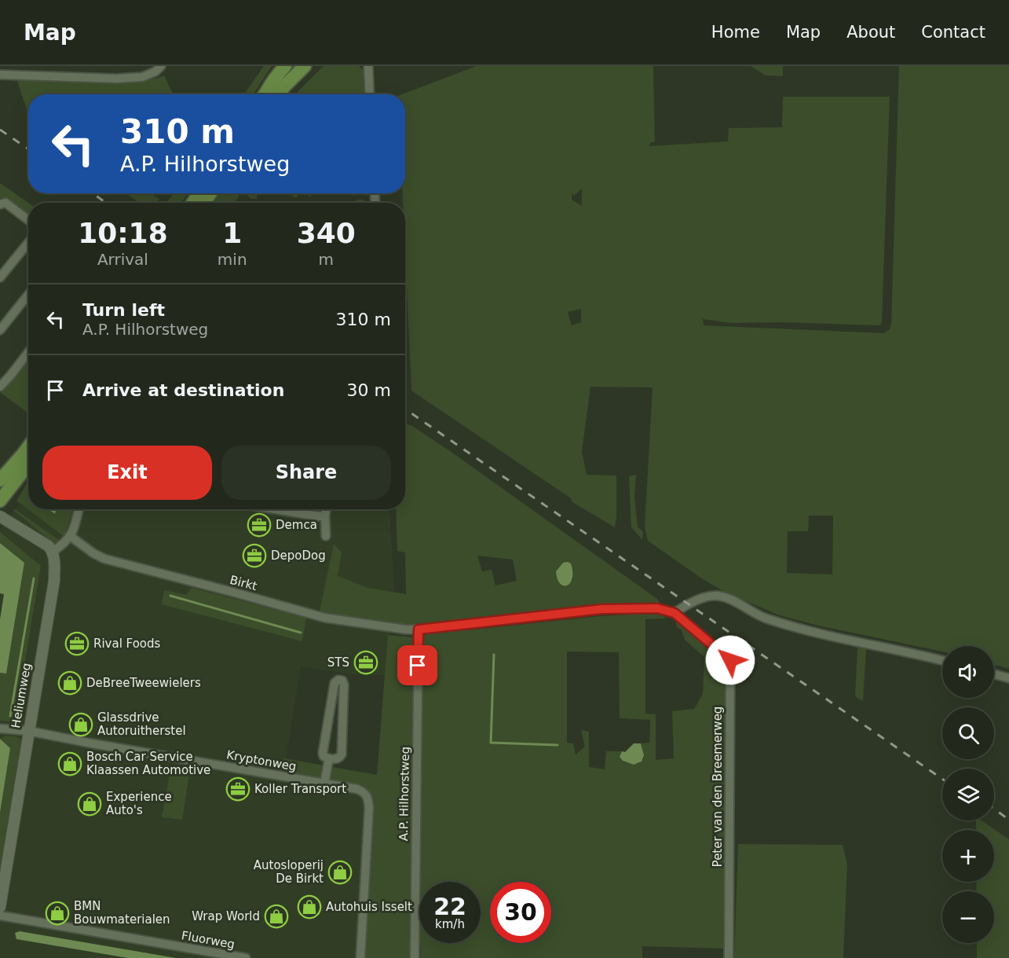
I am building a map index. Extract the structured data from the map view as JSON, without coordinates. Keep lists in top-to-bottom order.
{
  "streets": {
    "street": [
      "Birkt",
      "Heliumweg",
      "Kryptonweg",
      "Peter van den Breemerweg",
      "A.P. Hilhorstweg",
      "Fluorweg"
    ]
  },
  "crossings": [
    ["Birkt", "Peter van den Breemerweg"],
    ["Birkt", "A.P. Hilhorstweg"],
    ["Heliumweg", "Kryptonweg"],
    ["Peter van den Breemerweg", "A.P. Hilhorstweg"]
  ],
  "places": {
    "office": [
      "Demca",
      "DepoDog",
      "Rival Foods",
      "STS",
      "Koller Transport"
    ],
    "shop": [
      "DeBreeTweewielers",
      "Glassdrive Autoruitherstel",
      "Bosch Car Service Klaassen Automotive",
      "Experience Auto's",
      "Autosloperij De Birkt",
      "Autohuis Isselt",
      "BMN Bouwmaterialen",
      "Wrap World"
    ]
  },
  "page": {
    "header": "Map",
    "nav": [
      "Home",
      "Map",
      "About",
      "Contact"
    ],
    "turn": ["310 m", "A.P. Hilhorstweg"],
    "eta": [
      "10:18",
      "Arrival",
      "1",
      "min",
      "340",
      "m"
    ],
    "list": [
      {
        "name": "Turn left",
        "note": "A.P. Hilhorstweg",
        "value": "310 m"
      },
      {
        "name": "Arrive at destination",
        "value": "30 m"
      }
    ],
    "buttons": ["Exit", "Share"],
    "map_buttons": ["+", "−"],
    "speed": "22 km/h",
    "limit": "30"
  }
}
